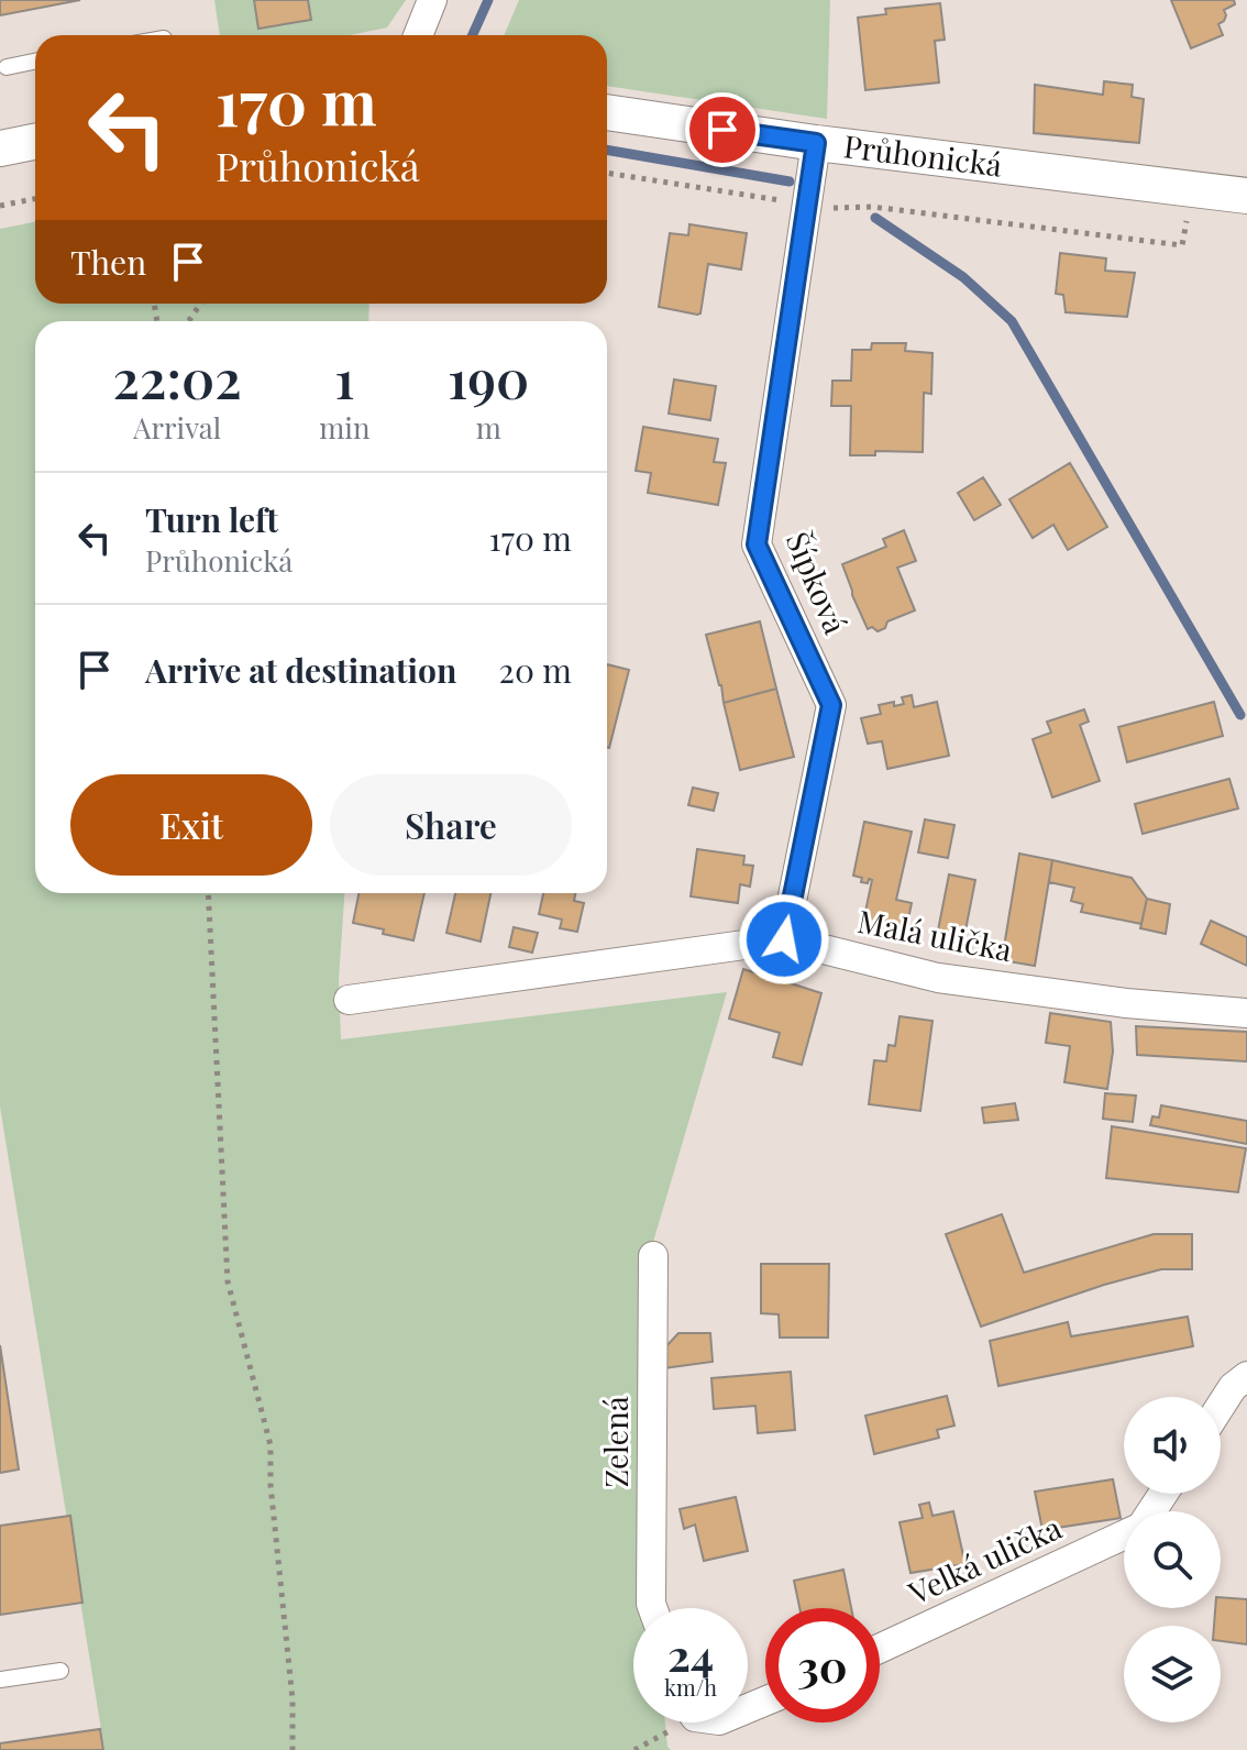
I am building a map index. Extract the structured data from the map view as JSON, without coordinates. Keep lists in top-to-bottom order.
{
  "streets": {
    "street": [
      "Průhonická",
      "Šípková",
      "Malá ulička",
      "Zelená",
      "Velká ulička"
    ]
  },
  "crossings": [
    ["Průhonická", "Šípková"],
    ["Šípková", "Malá ulička"]
  ],
  "page": {
    "turn": ["170 m", "Průhonická"],
    "then": "Then",
    "eta": [
      "22:02",
      "Arrival",
      "1",
      "min",
      "190",
      "m"
    ],
    "list": [
      {
        "name": "Turn left",
        "note": "Průhonická",
        "value": "170 m"
      },
      {
        "name": "Arrive at destination",
        "value": "20 m"
      }
    ],
    "buttons": ["Exit", "Share"],
    "speed": "24 km/h",
    "limit": "30"
  }
}
